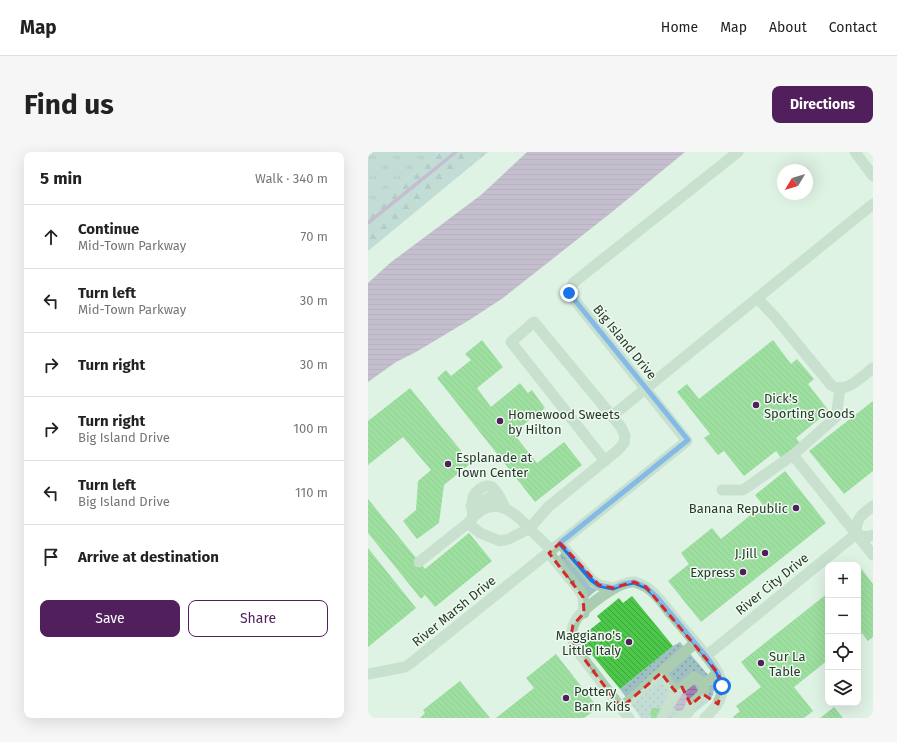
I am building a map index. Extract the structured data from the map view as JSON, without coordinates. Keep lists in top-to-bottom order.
{
  "streets": {
    "street": ["Big Island Drive", "River City Drive", "River Marsh Drive"]
  },
  "crossings": [
    ["Big Island Drive", "River Marsh Drive"]
  ],
  "places": [
    "Dick's Sporting Goods",
    "Homewood Sweets by Hilton",
    "Esplanade at Town Center",
    "Banana Republic",
    "J.Jill",
    "Express",
    "Maggiano's Little Italy",
    "Sur La Table",
    "Pottery Barn Kids"
  ],
  "north": "bottom left",
  "page": {
    "header": "Map",
    "nav": [
      "Home",
      "Map",
      "About",
      "Contact"
    ],
    "buttons": [
      "Directions",
      ["Save", "Share"]
    ],
    "title": "Find us",
    "heading": ["5 min", "Walk · 340 m"],
    "list": [
      ["Continue", "Mid-Town Parkway", "70 m"],
      ["Turn left", "Mid-Town Parkway", "30 m"],
      ["Turn right", "30 m"],
      ["Turn right", "Big Island Drive", "100 m"],
      ["Turn left", "Big Island Drive", "110 m"],
      "Arrive at destination"
    ],
    "map_buttons": ["+", "−"]
  }
}
